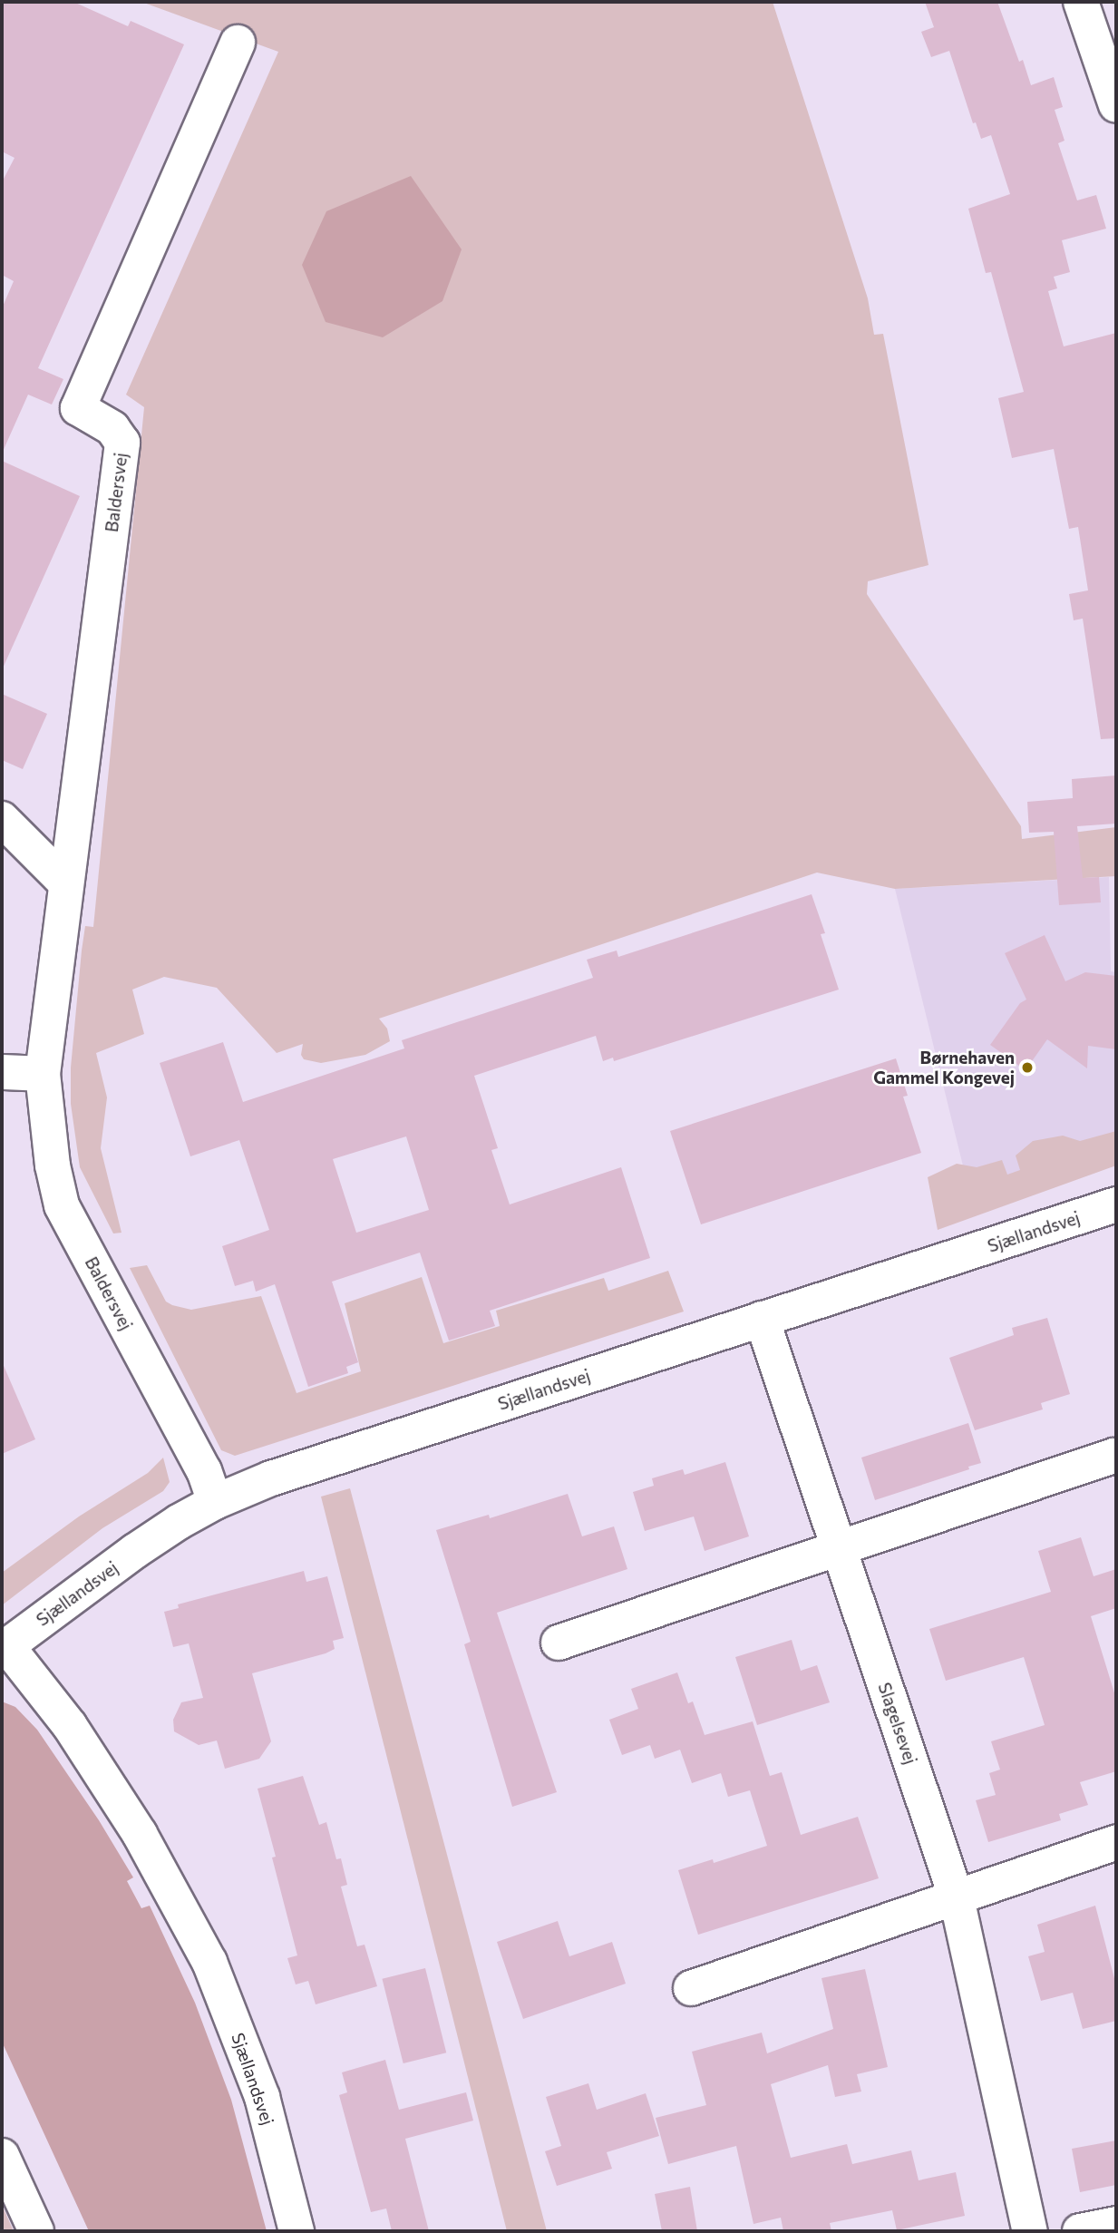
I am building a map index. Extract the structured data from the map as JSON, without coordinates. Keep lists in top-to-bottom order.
{
  "streets": {
    "street": ["Baldersvej", "Sjællandsvej", "Slagelsevej"]
  },
  "crossings": [
    ["Baldersvej", "Sjællandsvej"],
    ["Sjællandsvej", "Slagelsevej"]
  ],
  "places": ["Børnehaven Gammel Kongevej"]
}
